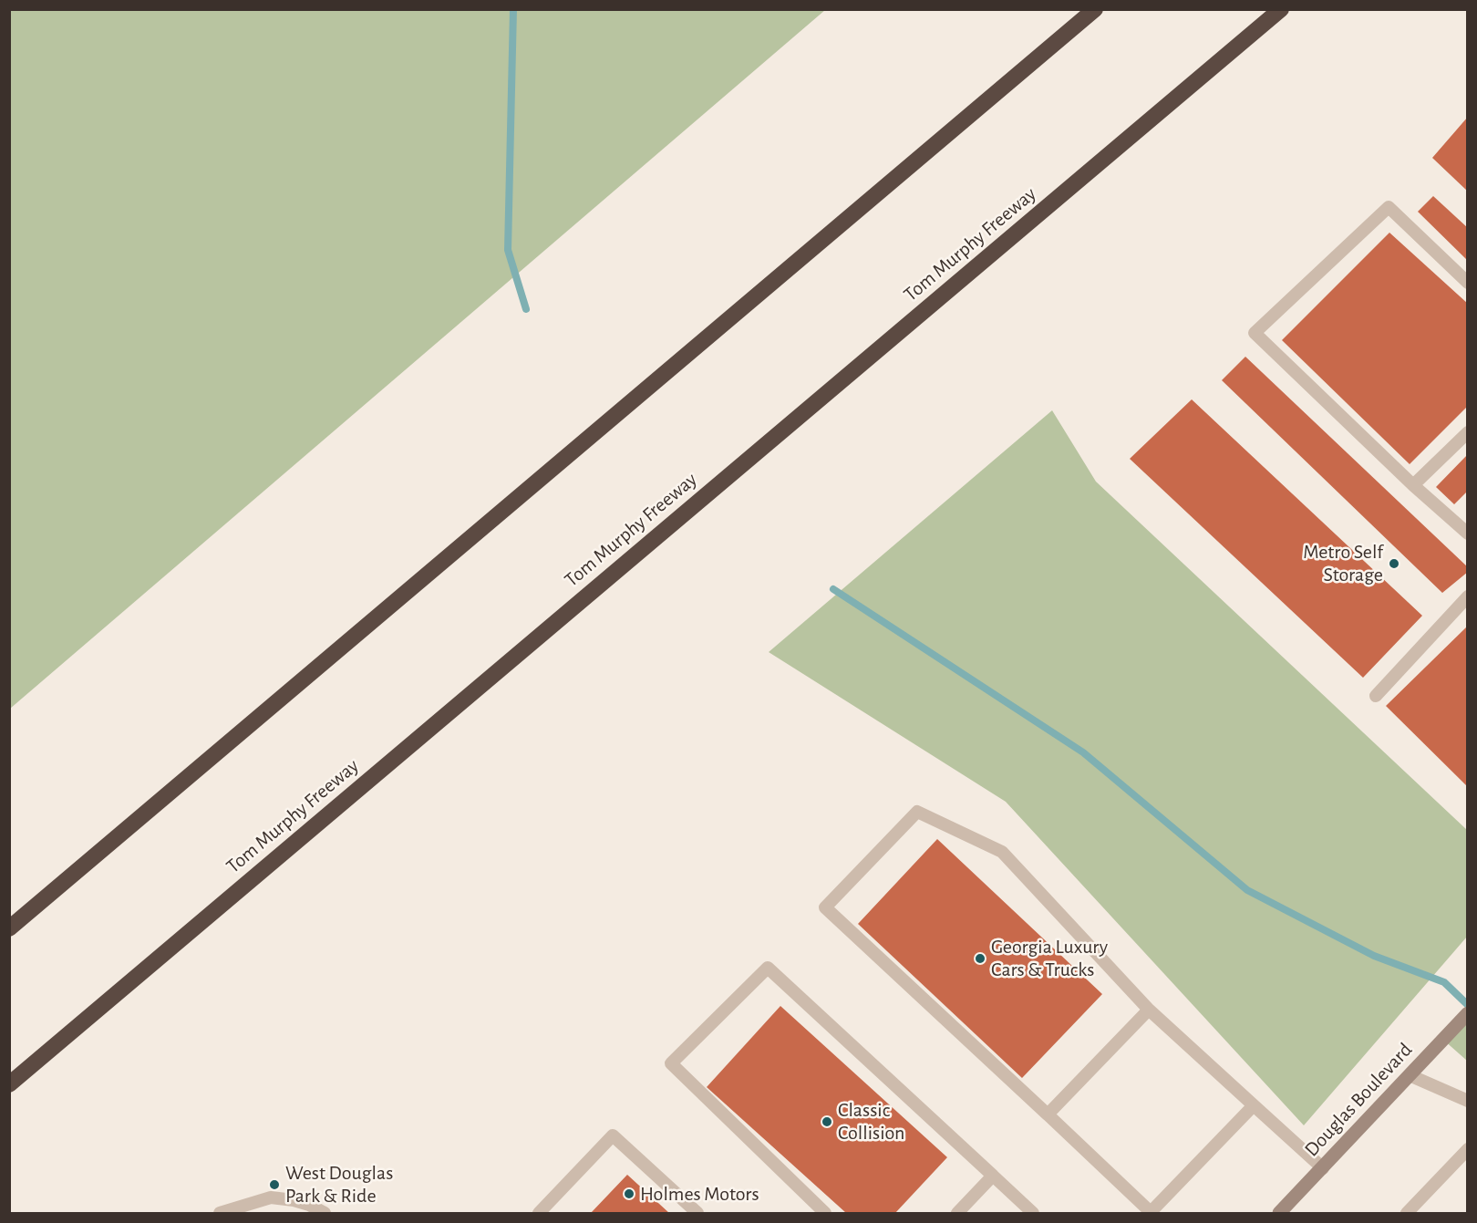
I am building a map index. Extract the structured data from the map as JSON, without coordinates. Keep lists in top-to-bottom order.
{
  "streets": {
    "highway": ["Tom Murphy Freeway"],
    "main road": ["Douglas Boulevard"]
  },
  "places": [
    "Metro Self Storage",
    "Georgia Luxury Cars & Trucks",
    "Classic Collision",
    "West Douglas Park & Ride",
    "Holmes Motors"
  ]
}
